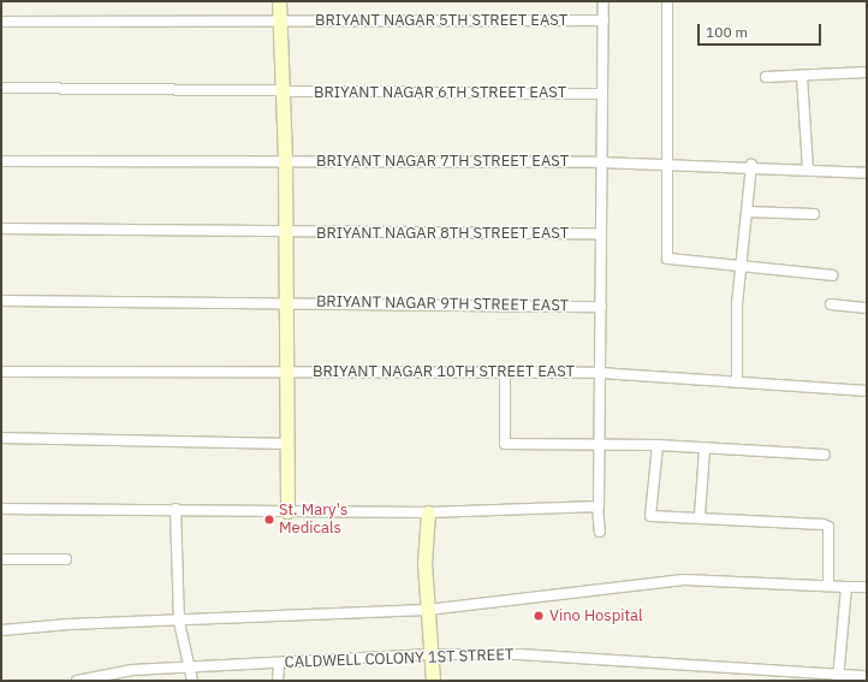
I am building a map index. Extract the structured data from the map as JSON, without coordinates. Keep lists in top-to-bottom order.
{
  "streets": {
    "street": [
      "BRIYANT NAGAR 5TH STREET EAST",
      "BRIYANT NAGAR 6TH STREET EAST",
      "BRIYANT NAGAR 7TH STREET EAST",
      "BRIYANT NAGAR 8TH STREET EAST",
      "BRIYANT NAGAR 9TH STREET EAST",
      "BRIYANT NAGAR 10TH STREET EAST",
      "CALDWELL COLONY 1ST STREET"
    ]
  },
  "places": ["St. Mary's Medicals", "Vino Hospital"],
  "scale_bar": "100 m"
}
